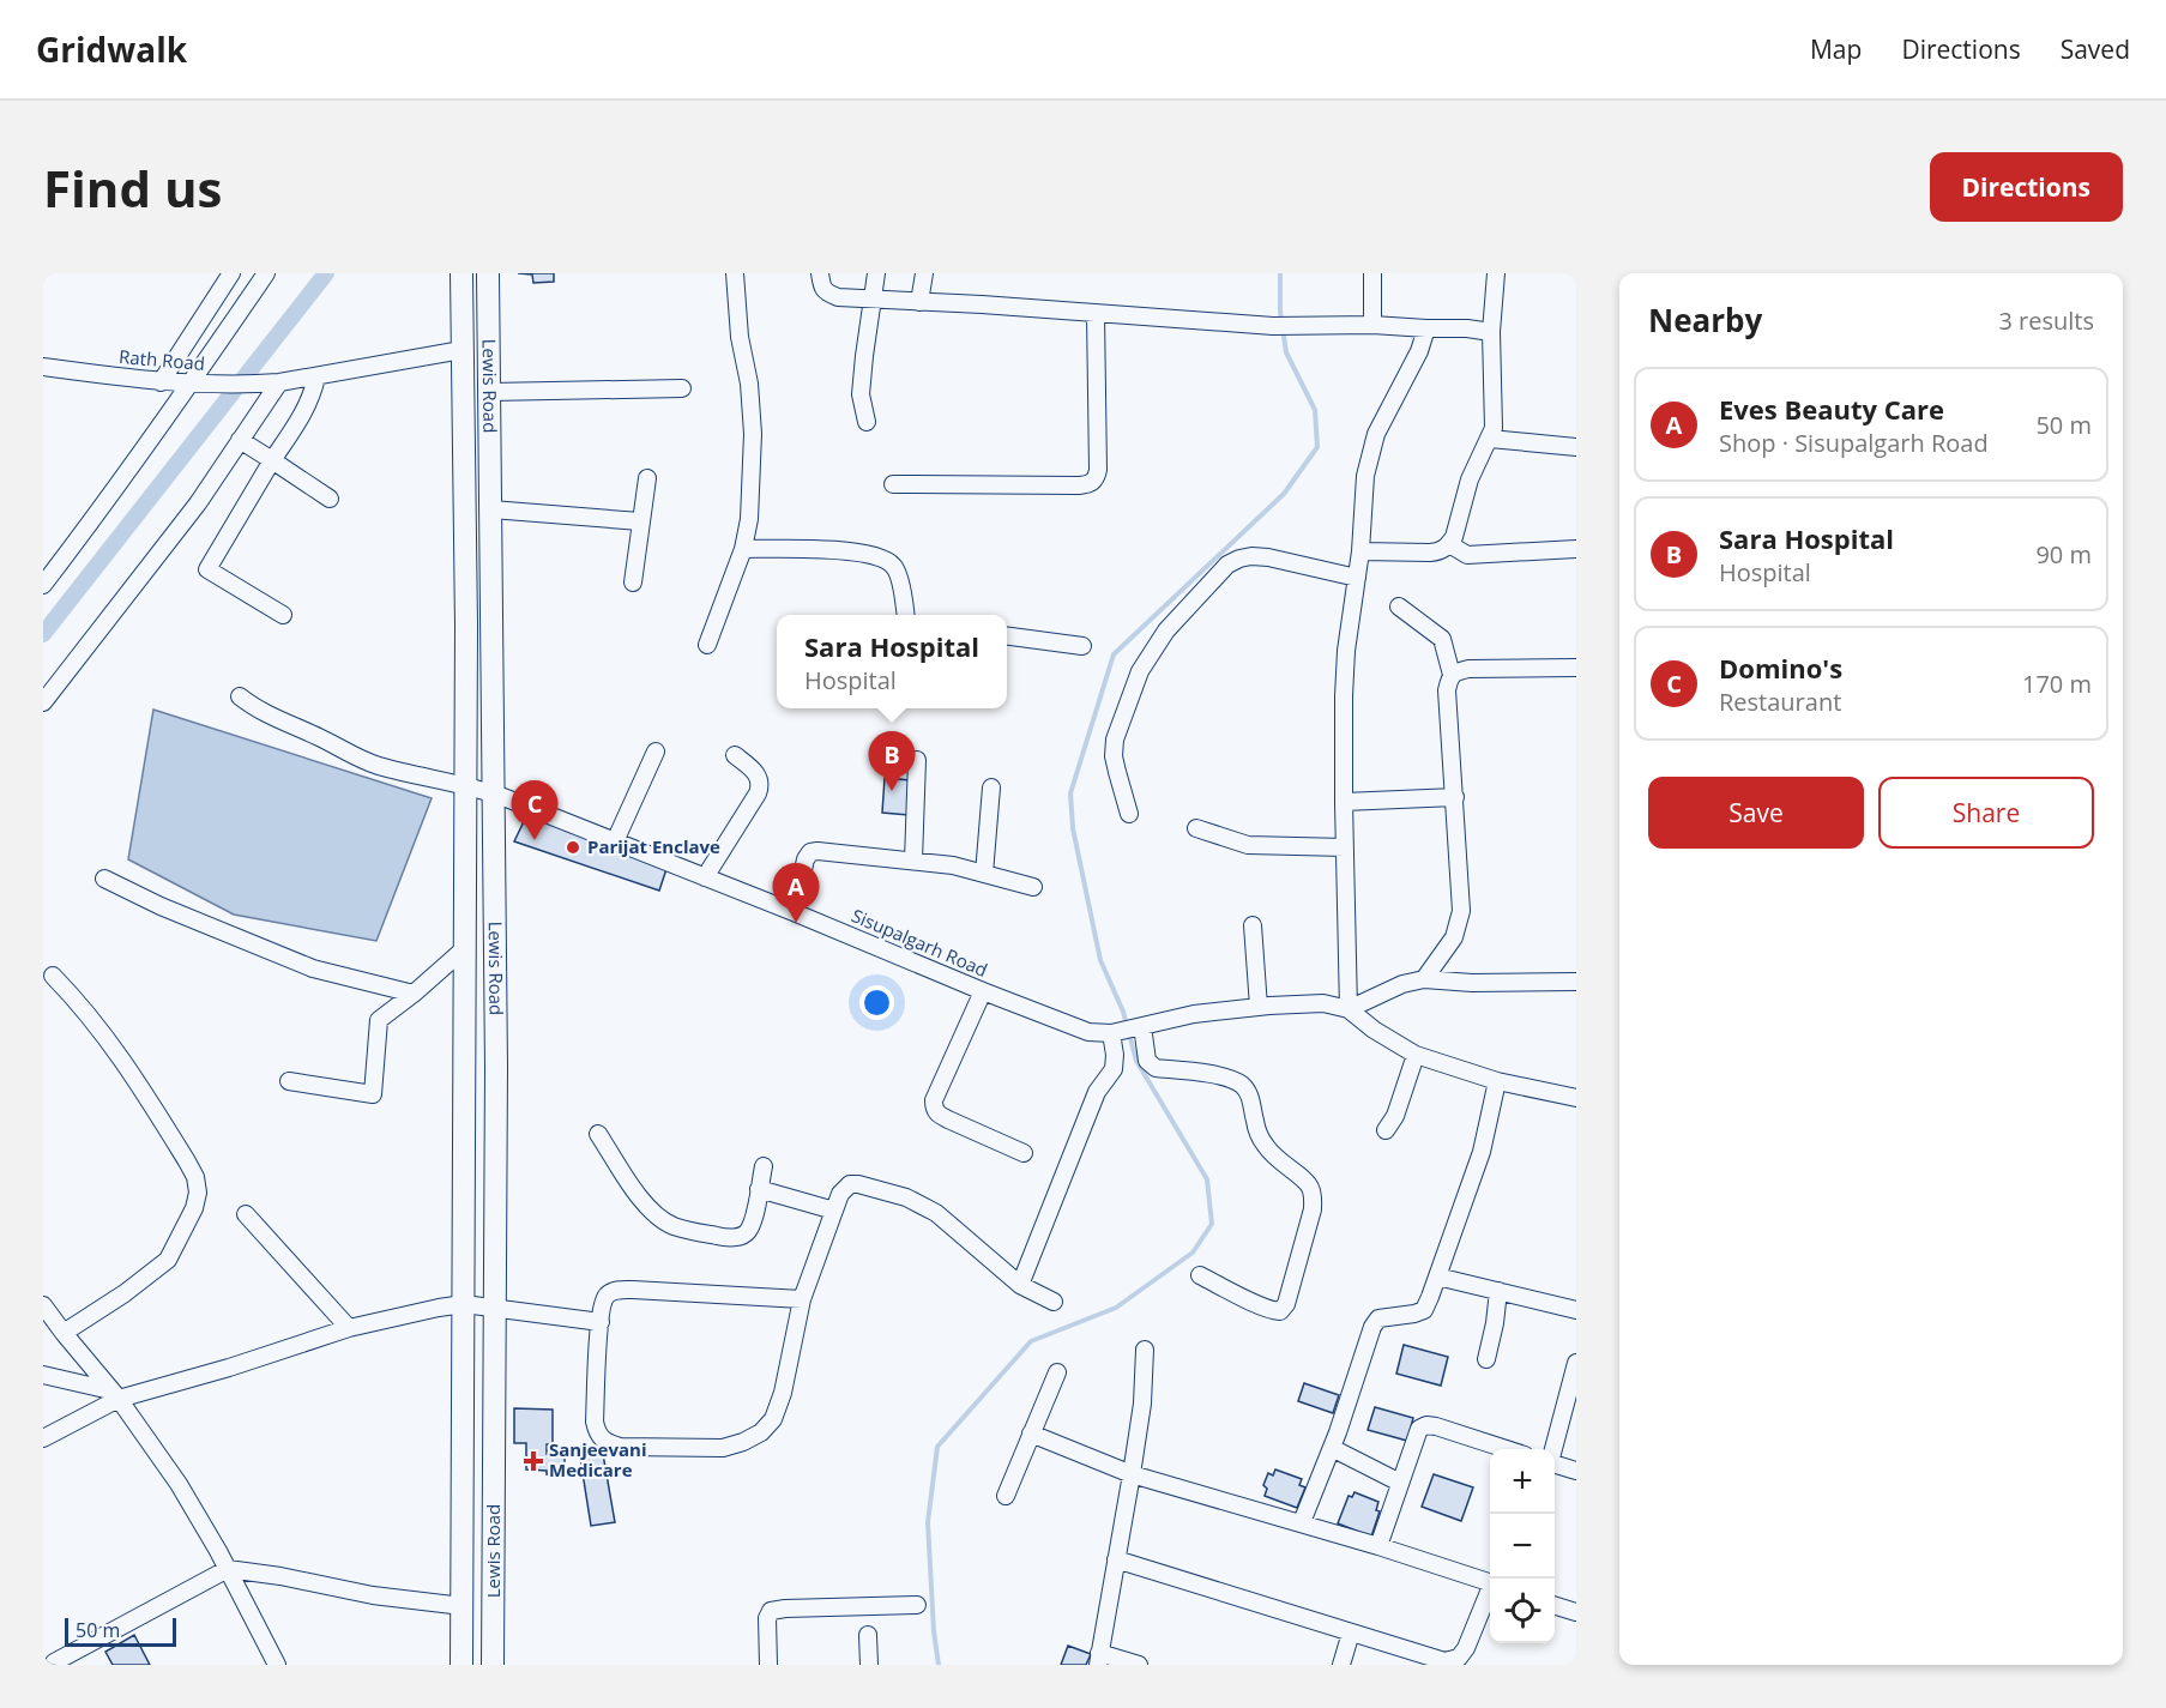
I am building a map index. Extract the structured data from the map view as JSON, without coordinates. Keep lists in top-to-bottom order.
{
  "streets": {
    "main road": ["Lewis Road"],
    "street": ["Rath Road", "Sisupalgarh Road"]
  },
  "crossings": [
    ["Rath Road", "Lewis Road"],
    ["Lewis Road", "Sisupalgarh Road"]
  ],
  "places": {
    "other": ["Parijat Enclave"],
    "health": ["Sanjeevani Medicare"]
  },
  "scale_bar": "50 m",
  "page": {
    "header": "Gridwalk",
    "nav": ["Map", "Directions", "Saved"],
    "buttons": [
      "Directions",
      ["Save", "Share"]
    ],
    "title": "Find us",
    "heading": ["Nearby", "3 results"],
    "list": [
      {
        "mark": "A",
        "name": "Eves Beauty Care",
        "note": "Shop · Sisupalgarh Road",
        "value": "50 m"
      },
      {
        "mark": "B",
        "name": "Sara Hospital",
        "note": "Hospital",
        "value": "90 m"
      },
      {
        "mark": "C",
        "name": "Domino's",
        "note": "Restaurant",
        "value": "170 m"
      }
    ],
    "popup": ["Sara Hospital", "Hospital"],
    "pins": ["B", "C", "A"],
    "map_buttons": ["+", "−"],
    "scale": "50 m"
  }
}
